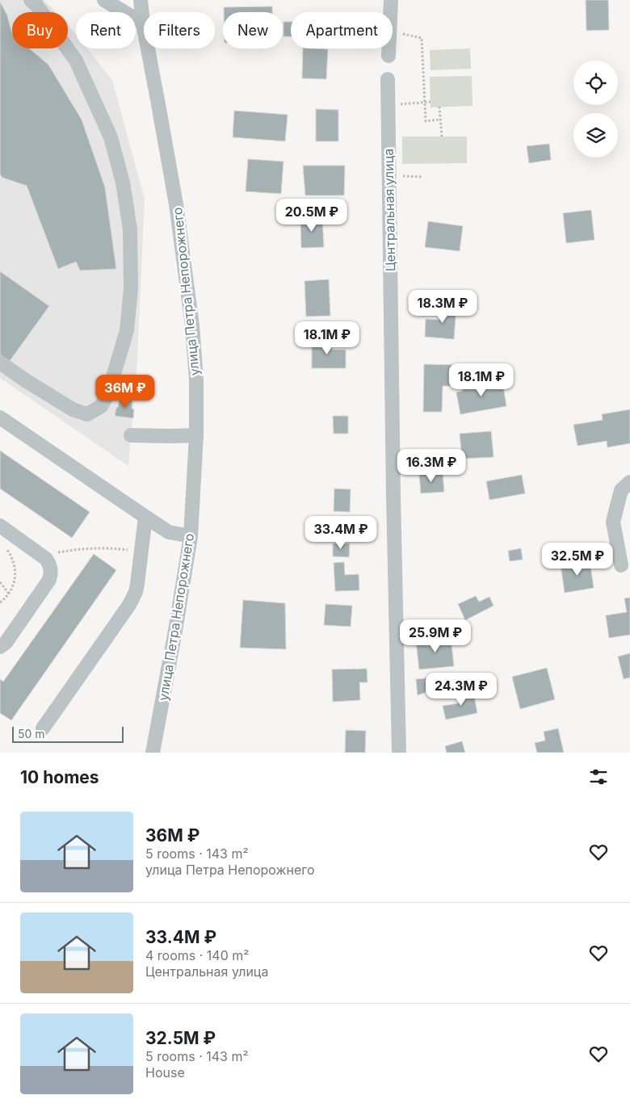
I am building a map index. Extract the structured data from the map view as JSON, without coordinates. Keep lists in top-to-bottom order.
{
  "streets": {
    "street": ["Центральная улица", "улица Петра Непорожнего"]
  },
  "scale_bar": "50 m",
  "page": {
    "chip": [
      "Buy",
      "Rent",
      "Filters",
      "New",
      "Apartment"
    ],
    "price": [
      "20.5M ₽",
      "18.3M ₽",
      "18.1M ₽",
      "18.1M ₽",
      "36M ₽",
      "16.3M ₽",
      "33.4M ₽",
      "32.5M ₽",
      "25.9M ₽",
      "24.3M ₽"
    ],
    "scale": "50 m",
    "heading": "10 homes",
    "list": [
      {
        "name": "36M ₽",
        "note": "5 rooms · 143 m² · улица Петра Непорожнего"
      },
      {
        "name": "33.4M ₽",
        "note": "4 rooms · 140 m² · Центральная улица"
      },
      {
        "name": "32.5M ₽",
        "note": "5 rooms · 143 m² · House"
      }
    ]
  }
}
